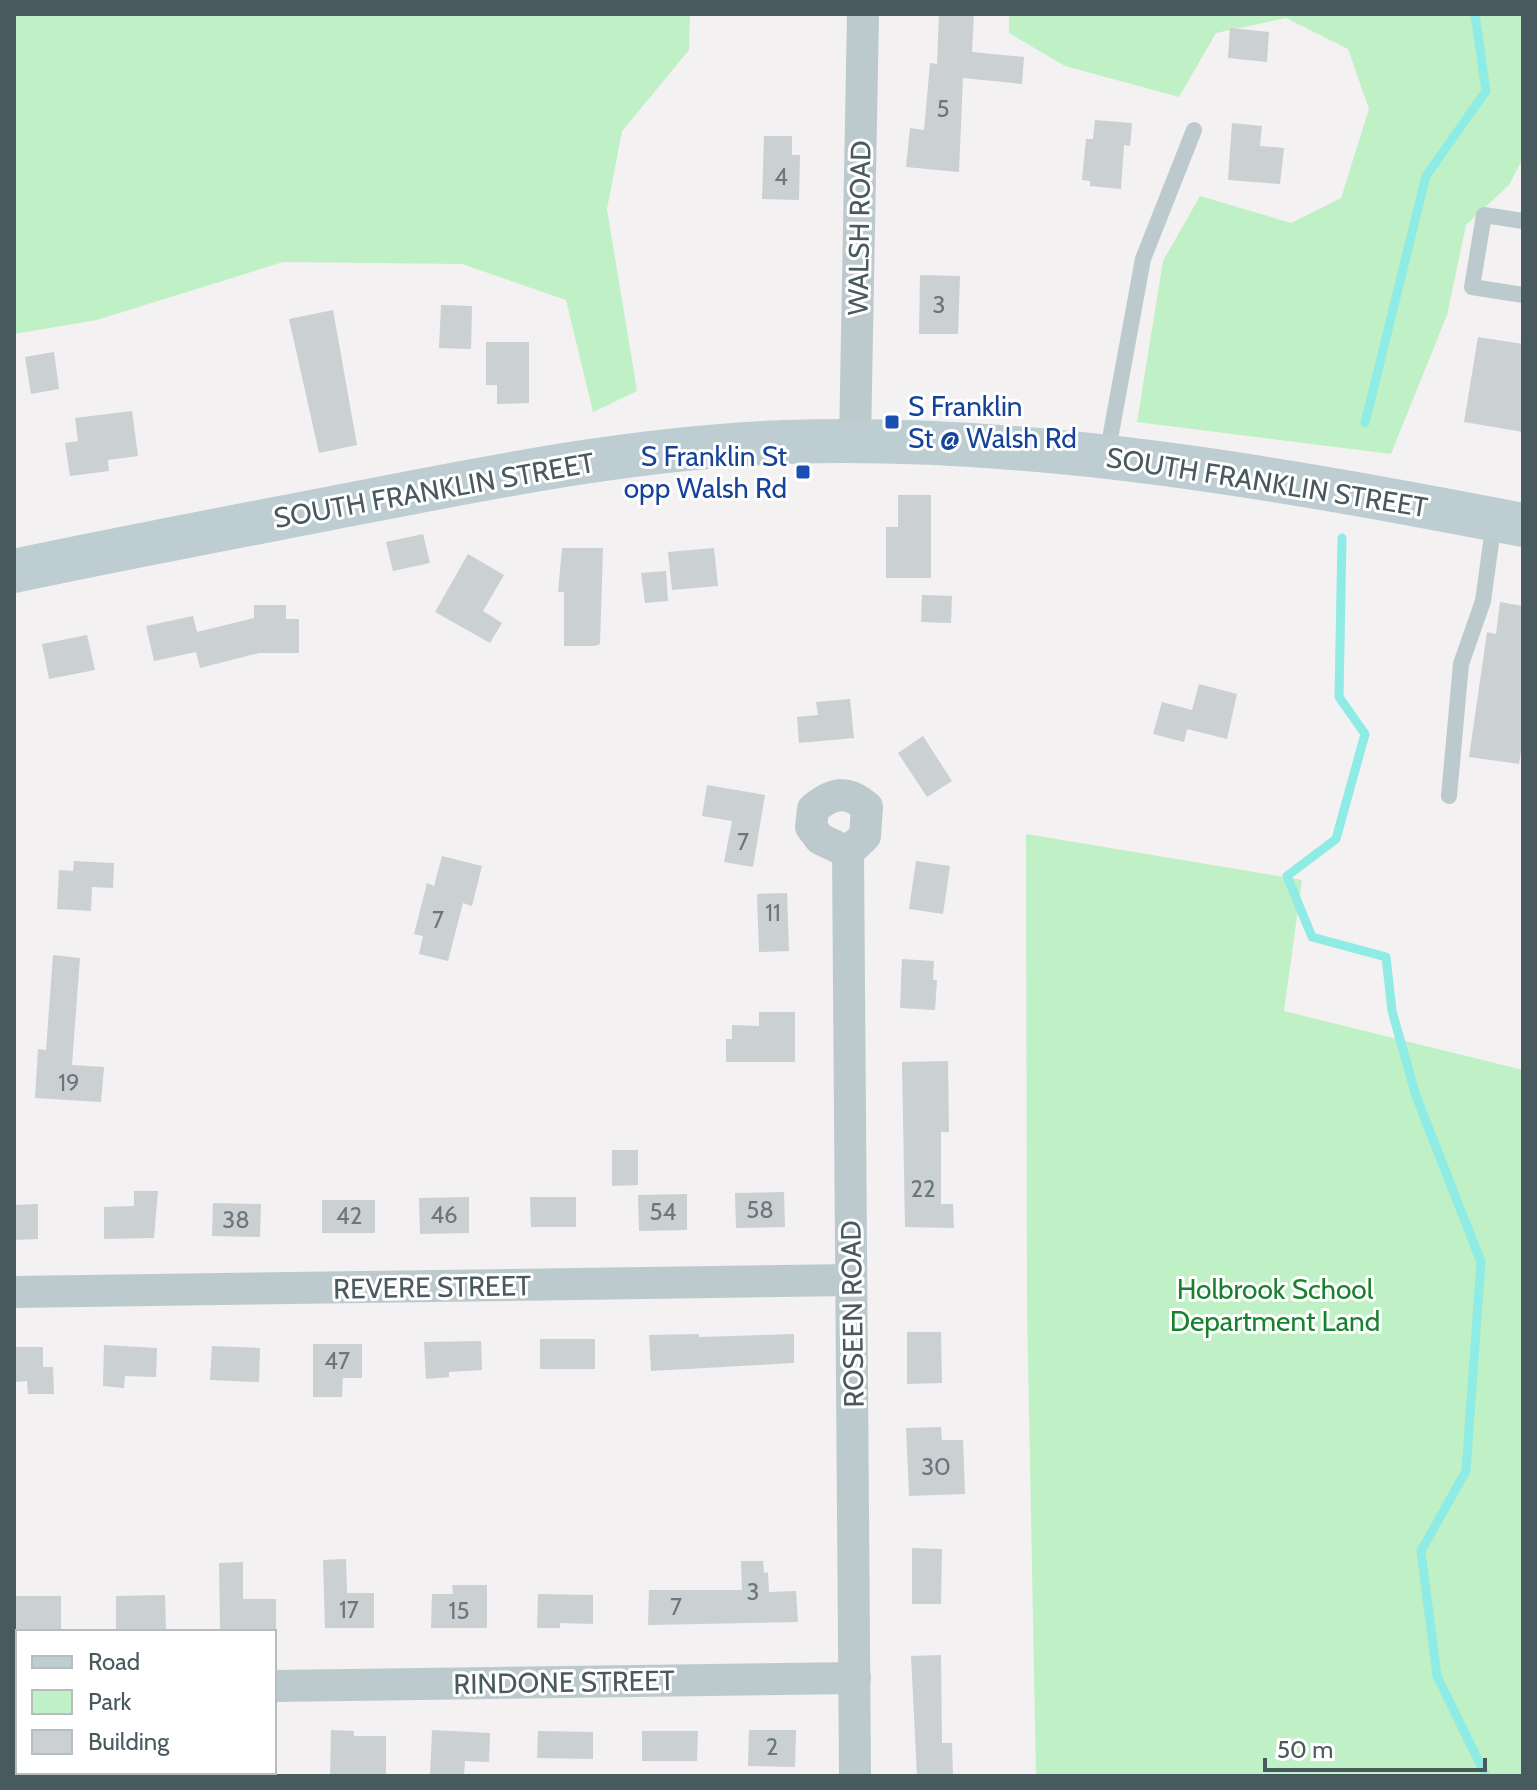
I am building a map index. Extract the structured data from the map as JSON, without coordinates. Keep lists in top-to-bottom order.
{
  "streets": {
    "main road": ["SOUTH FRANKLIN STREET"],
    "street": [
      "WALSH ROAD",
      "REVERE STREET",
      "ROSEEN ROAD",
      "RINDONE STREET"
    ]
  },
  "crossings": [
    ["WALSH ROAD", "SOUTH FRANKLIN STREET"],
    ["REVERE STREET", "ROSEEN ROAD"],
    ["ROSEEN ROAD", "RINDONE STREET"]
  ],
  "parks": ["Holbrook School Department Land"],
  "places": {
    "transit": ["S Franklin St @ Walsh Rd", "S Franklin St opp Walsh Rd"]
  },
  "house_numbers": [
    "5",
    "4",
    "3",
    "7",
    "11",
    "7",
    "19",
    "22",
    "58",
    "54",
    "46",
    "42",
    "38",
    "47",
    "30",
    "3",
    "7",
    "17",
    "15",
    "2"
  ],
  "legend": ["Road", "Park", "Building"],
  "scale_bar": "50 m"
}
